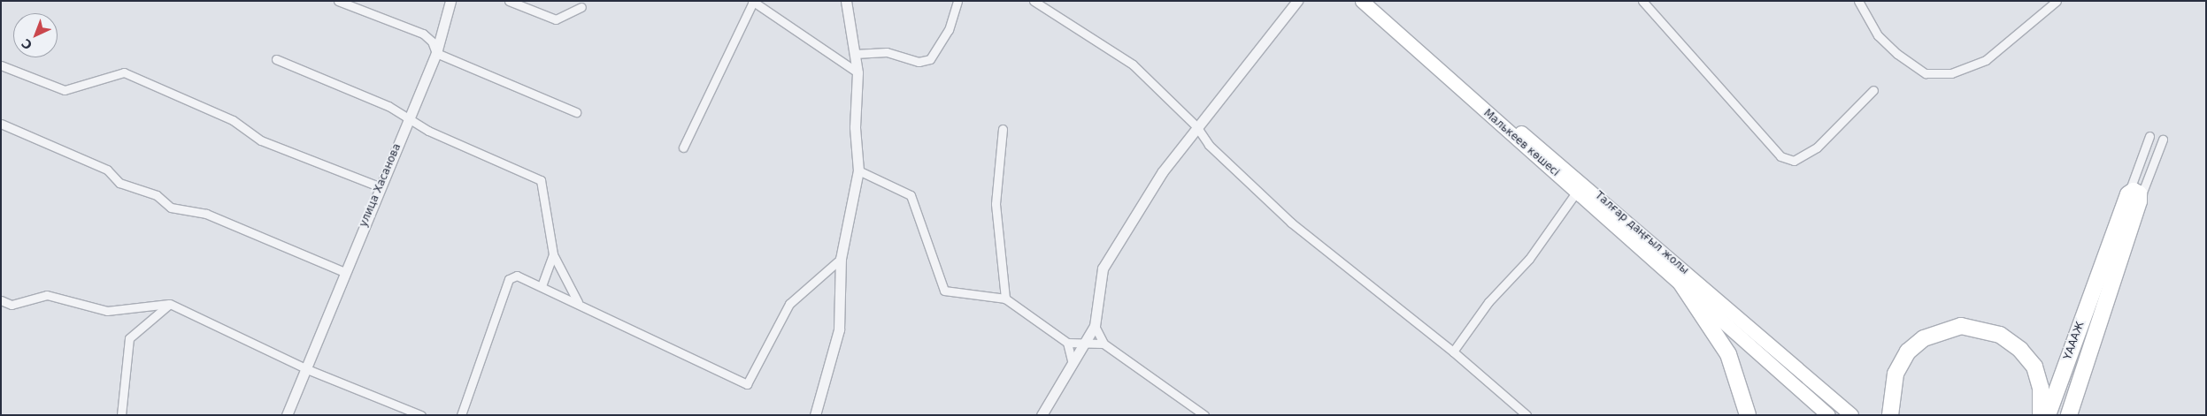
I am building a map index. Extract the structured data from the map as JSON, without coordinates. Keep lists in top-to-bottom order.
{
  "streets": {
    "highway": ["ҮАААЖ"],
    "main road": ["Малькеев көшесі", "Талғар даңғыл жолы"],
    "street": ["улица Хасанова"]
  },
  "crossings": [
    ["Малькеев көшесі", "Талғар даңғыл жолы"]
  ],
  "north": "bottom left"
}
